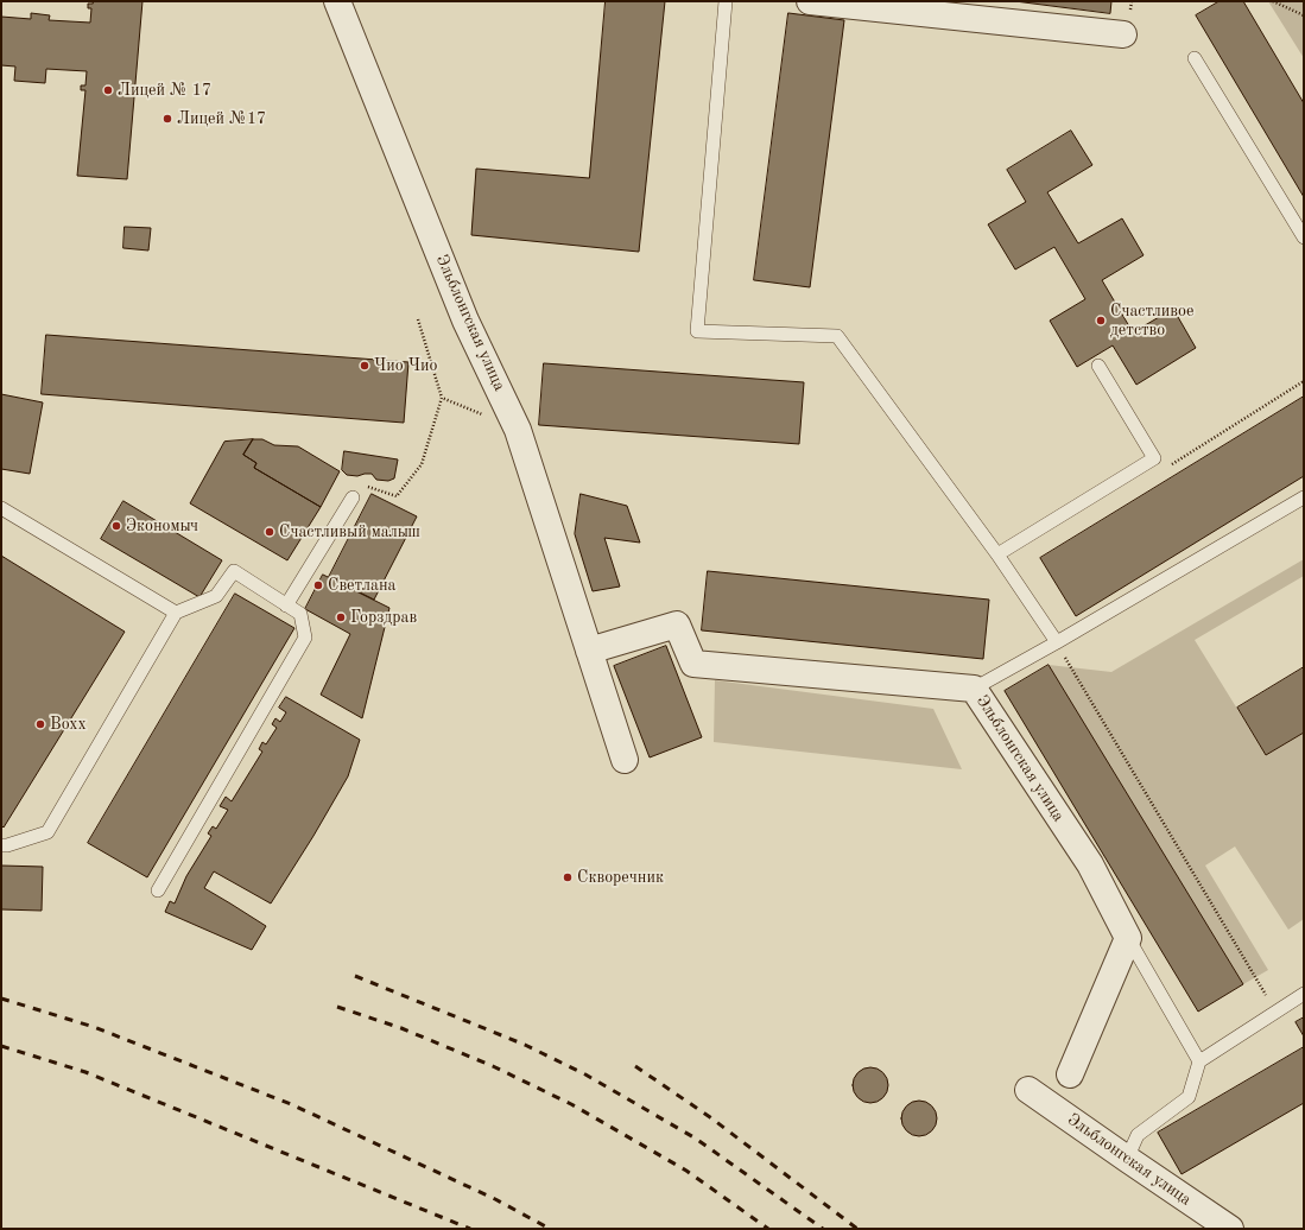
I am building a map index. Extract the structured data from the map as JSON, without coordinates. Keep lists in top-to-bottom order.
{
  "streets": {
    "street": ["Эльблонгская улица"]
  },
  "places": [
    "Лицей № 17",
    "Лицей №17",
    "Счастливое детство",
    "Чио Чио",
    "Экономыч",
    "Счастливый малыш",
    "Светлана",
    "Горздрав",
    "Boxx",
    "Скворечник"
  ]
}
